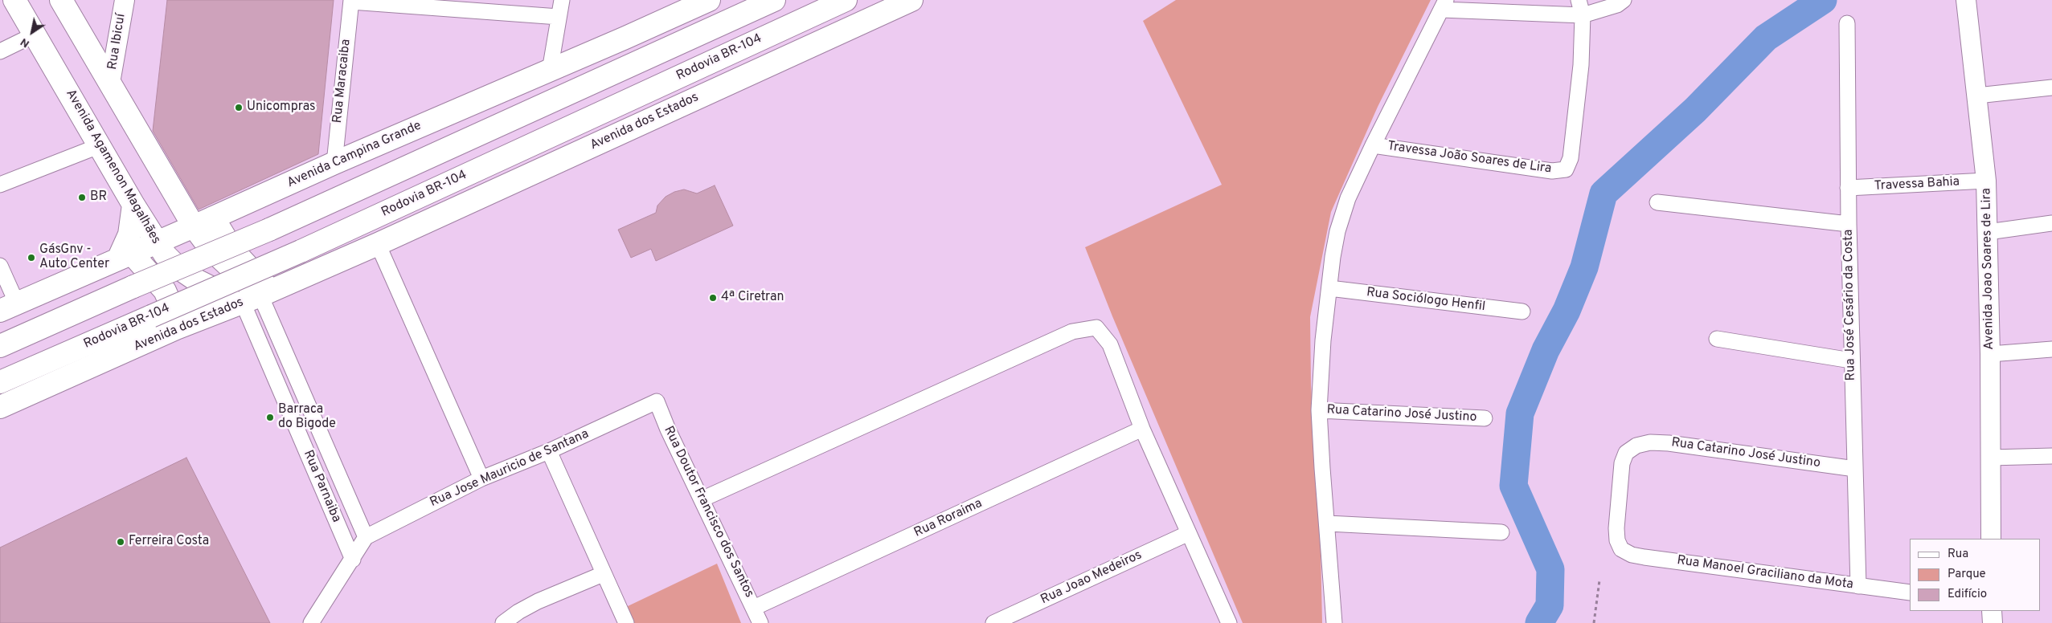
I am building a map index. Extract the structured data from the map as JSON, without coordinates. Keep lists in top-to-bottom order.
{
  "streets": {
    "main road": [
      "Rodovia BR-104",
      "Avenida dos Estados",
      "Avenida Campina Grande",
      "Avenida Agamenon Magalhães"
    ],
    "street": [
      "Rua Ibicuí",
      "Rua Maracaiba",
      "Travessa João Soares de Lira",
      "Travessa Bahia",
      "Avenida Joao Soares de Lira",
      "Rua Sociólogo Henfil",
      "Rua José Cesário da Costa",
      "Rua Catarino José Justino",
      "Rua Jose Mauricio de Santana",
      "Rua Parnaiba",
      "Rua Doutor Francisco dos Santos",
      "Rua Roraima",
      "Rua Manoel Graciliano da Mota",
      "Rua Joao Medeiros"
    ]
  },
  "crossings": [
    ["Rua Maracaiba", "Avenida Campina Grande"],
    ["Avenida dos Estados", "Avenida Agamenon Magalhães"],
    ["Avenida dos Estados", "Rua Parnaiba"],
    ["Avenida Campina Grande", "Avenida Agamenon Magalhães"],
    ["Avenida Agamenon Magalhães", "Rua Parnaiba"],
    ["Travessa Bahia", "Avenida Joao Soares de Lira"],
    ["Travessa Bahia", "Rua José Cesário da Costa"],
    ["Rua José Cesário da Costa", "Rua Catarino José Justino"],
    ["Rua José Cesário da Costa", "Rua Manoel Graciliano da Mota"],
    ["Rua Catarino José Justino", "Rua Manoel Graciliano da Mota"],
    ["Rua Jose Mauricio de Santana", "Rua Parnaiba"],
    ["Rua Jose Mauricio de Santana", "Rua Doutor Francisco dos Santos"],
    ["Rua Doutor Francisco dos Santos", "Rua Roraima"]
  ],
  "places": [
    "Unicompras",
    "BR",
    "GásGnv - Auto Center",
    "4ª Ciretran",
    "Barraca do Bigode",
    "Ferreira Costa"
  ],
  "legend": ["Rua", "Parque", "Edifício"],
  "north": "bottom left"
}
